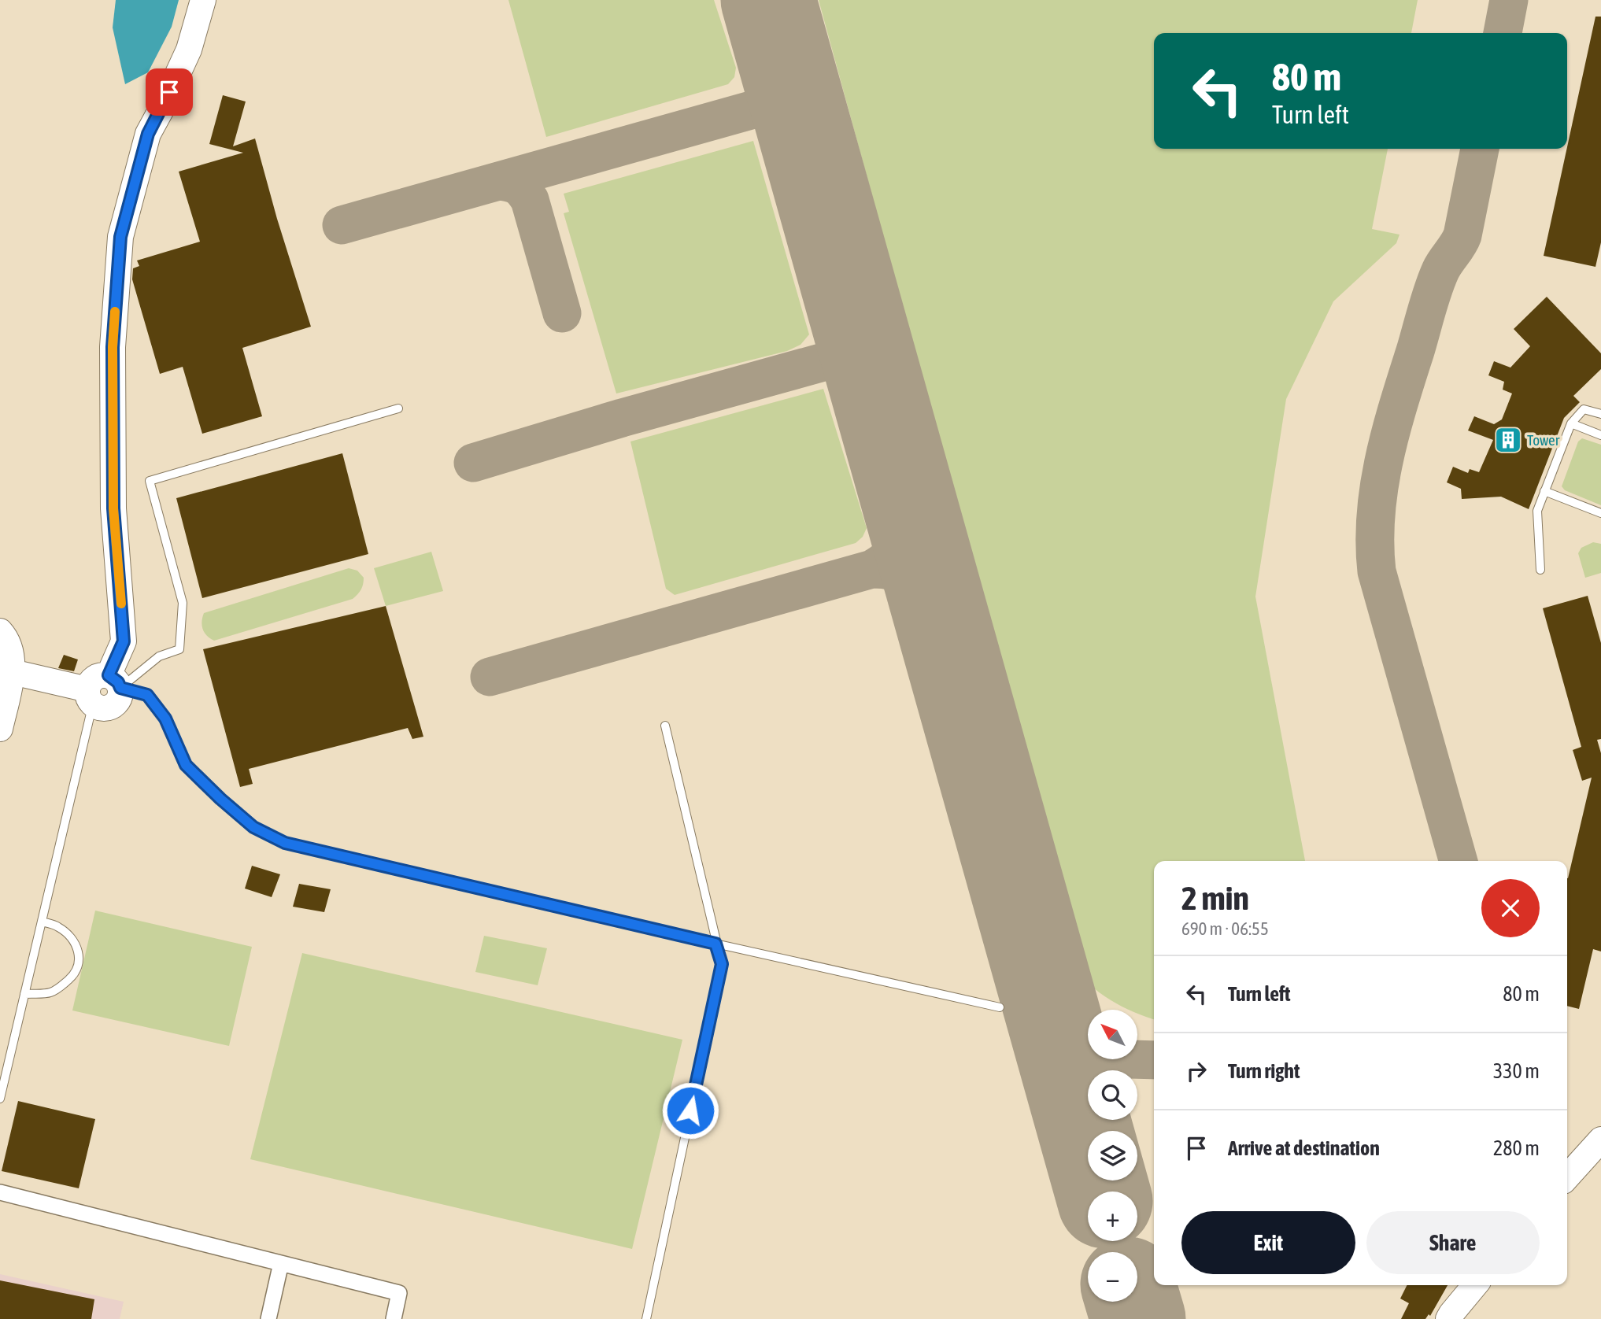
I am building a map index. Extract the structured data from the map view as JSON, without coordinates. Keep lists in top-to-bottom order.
{
  "places": {
    "building": ["Tower"]
  },
  "north": "top left",
  "page": {
    "turn": ["80 m", "Turn left"],
    "heading": ["2 min", "690 m · 06:55"],
    "list": [
      {
        "name": "Turn left",
        "value": "80 m"
      },
      {
        "name": "Turn right",
        "value": "330 m"
      },
      {
        "name": "Arrive at destination",
        "value": "280 m"
      }
    ],
    "map_buttons": ["+", "−"],
    "buttons": ["Exit", "Share"]
  }
}
